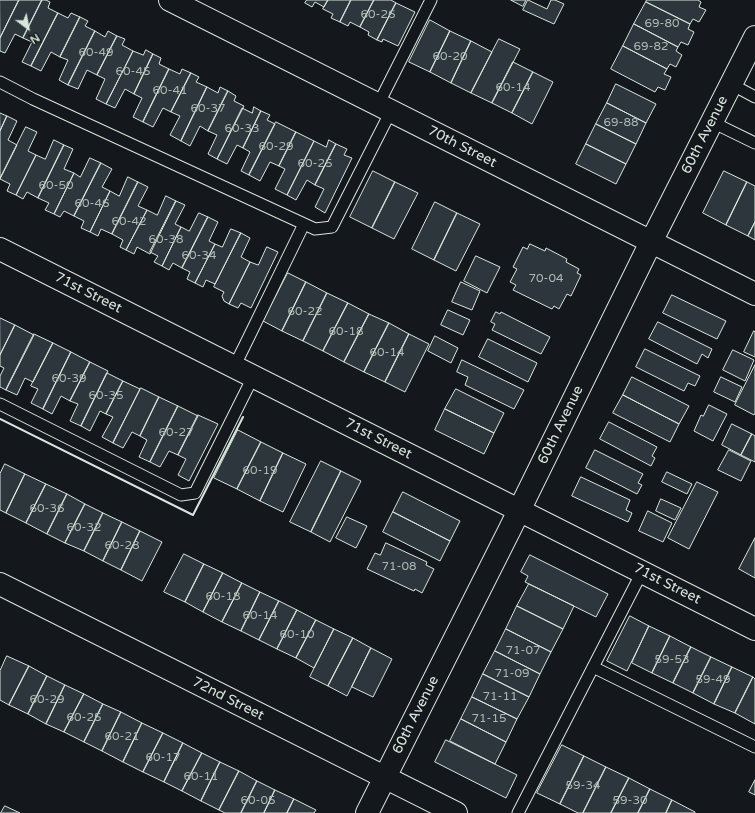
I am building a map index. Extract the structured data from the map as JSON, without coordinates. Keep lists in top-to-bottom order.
{
  "streets": {
    "street": [
      "60th Avenue",
      "70th Street",
      "71st Street",
      "72nd Street"
    ]
  },
  "crossings": [
    ["60th Avenue", "70th Street"],
    ["60th Avenue", "71st Street"],
    ["60th Avenue", "72nd Street"]
  ],
  "house_numbers": [
    "60-26",
    "69-80",
    "69-82",
    "60-49",
    "60-20",
    "60-45",
    "60-14",
    "60-41",
    "60-37",
    "69-88",
    "60-33",
    "60-29",
    "60-25",
    "60-50",
    "60-46",
    "60-42",
    "60-38",
    "60-34",
    "70-04",
    "60-22",
    "60-18",
    "60-14",
    "60-39",
    "60-35",
    "60-27",
    "60-19",
    "60-36",
    "60-32",
    "60-28",
    "71-08",
    "60-18",
    "60-14",
    "60-10",
    "71-07",
    "59-53",
    "71-09",
    "59-49",
    "71-11",
    "60-29",
    "60-25",
    "71-15",
    "60-21",
    "60-17",
    "60-11",
    "59-34",
    "60-05",
    "59-30"
  ],
  "north": "bottom right"
}
